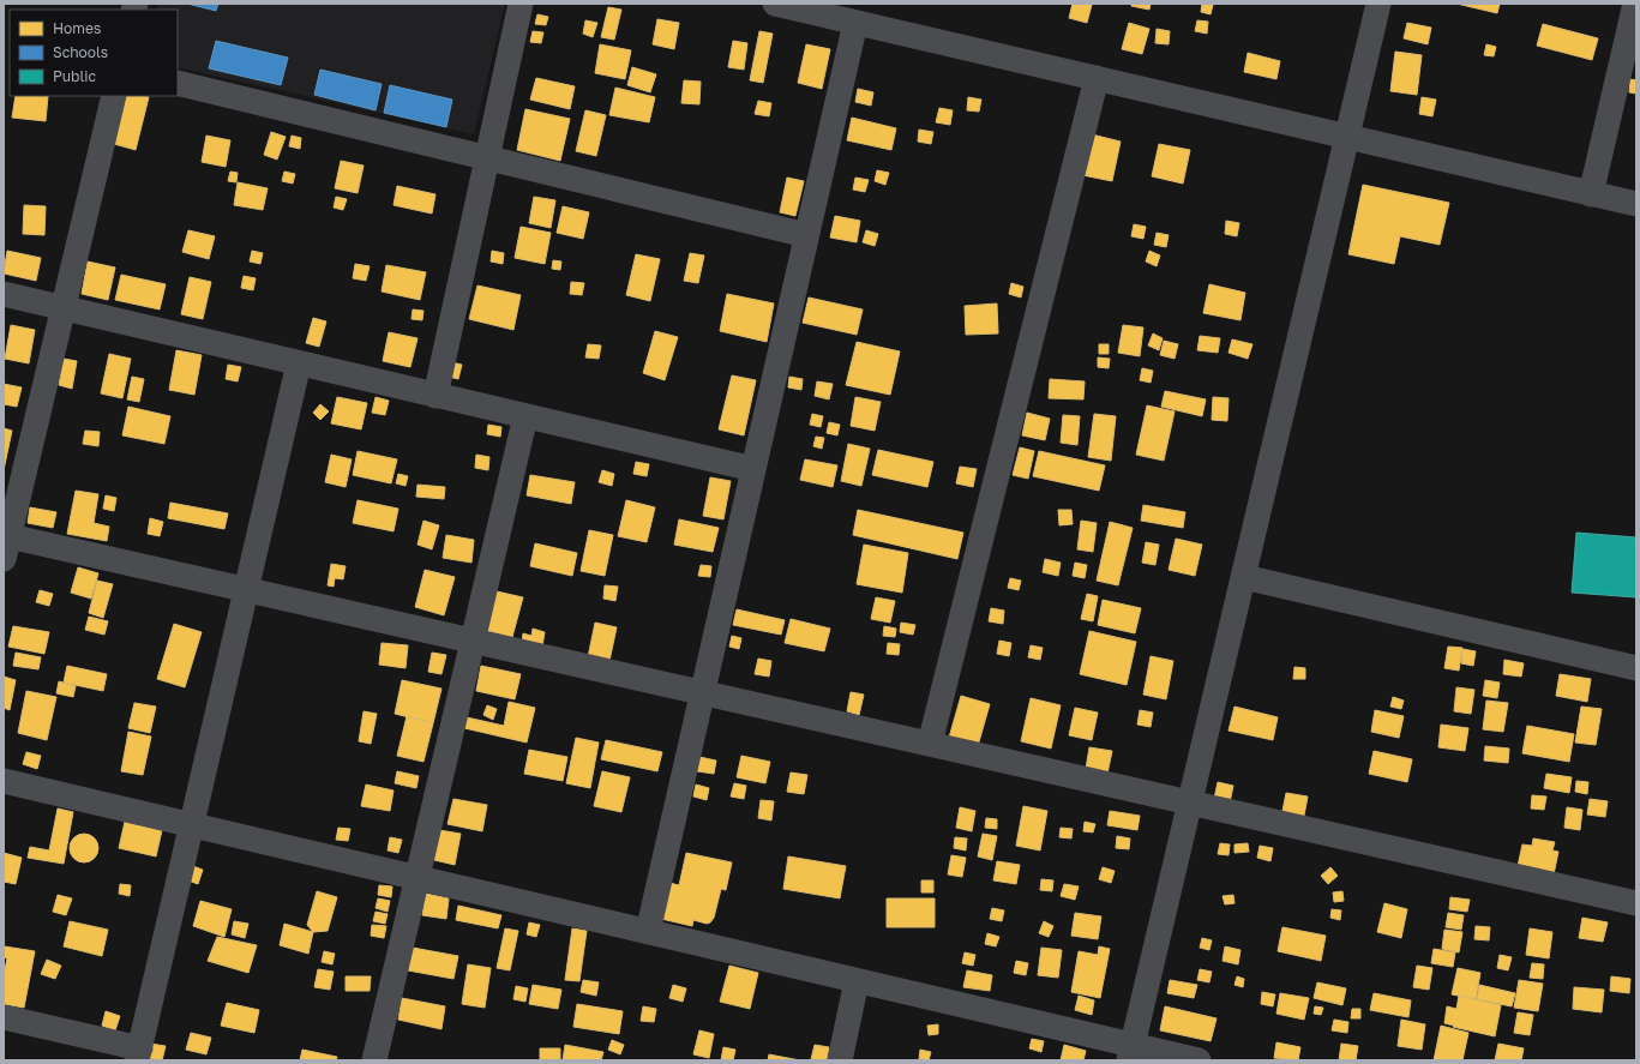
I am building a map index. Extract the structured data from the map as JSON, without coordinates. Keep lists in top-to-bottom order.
{
  "legend": ["Homes", "Schools", "Public"]
}
